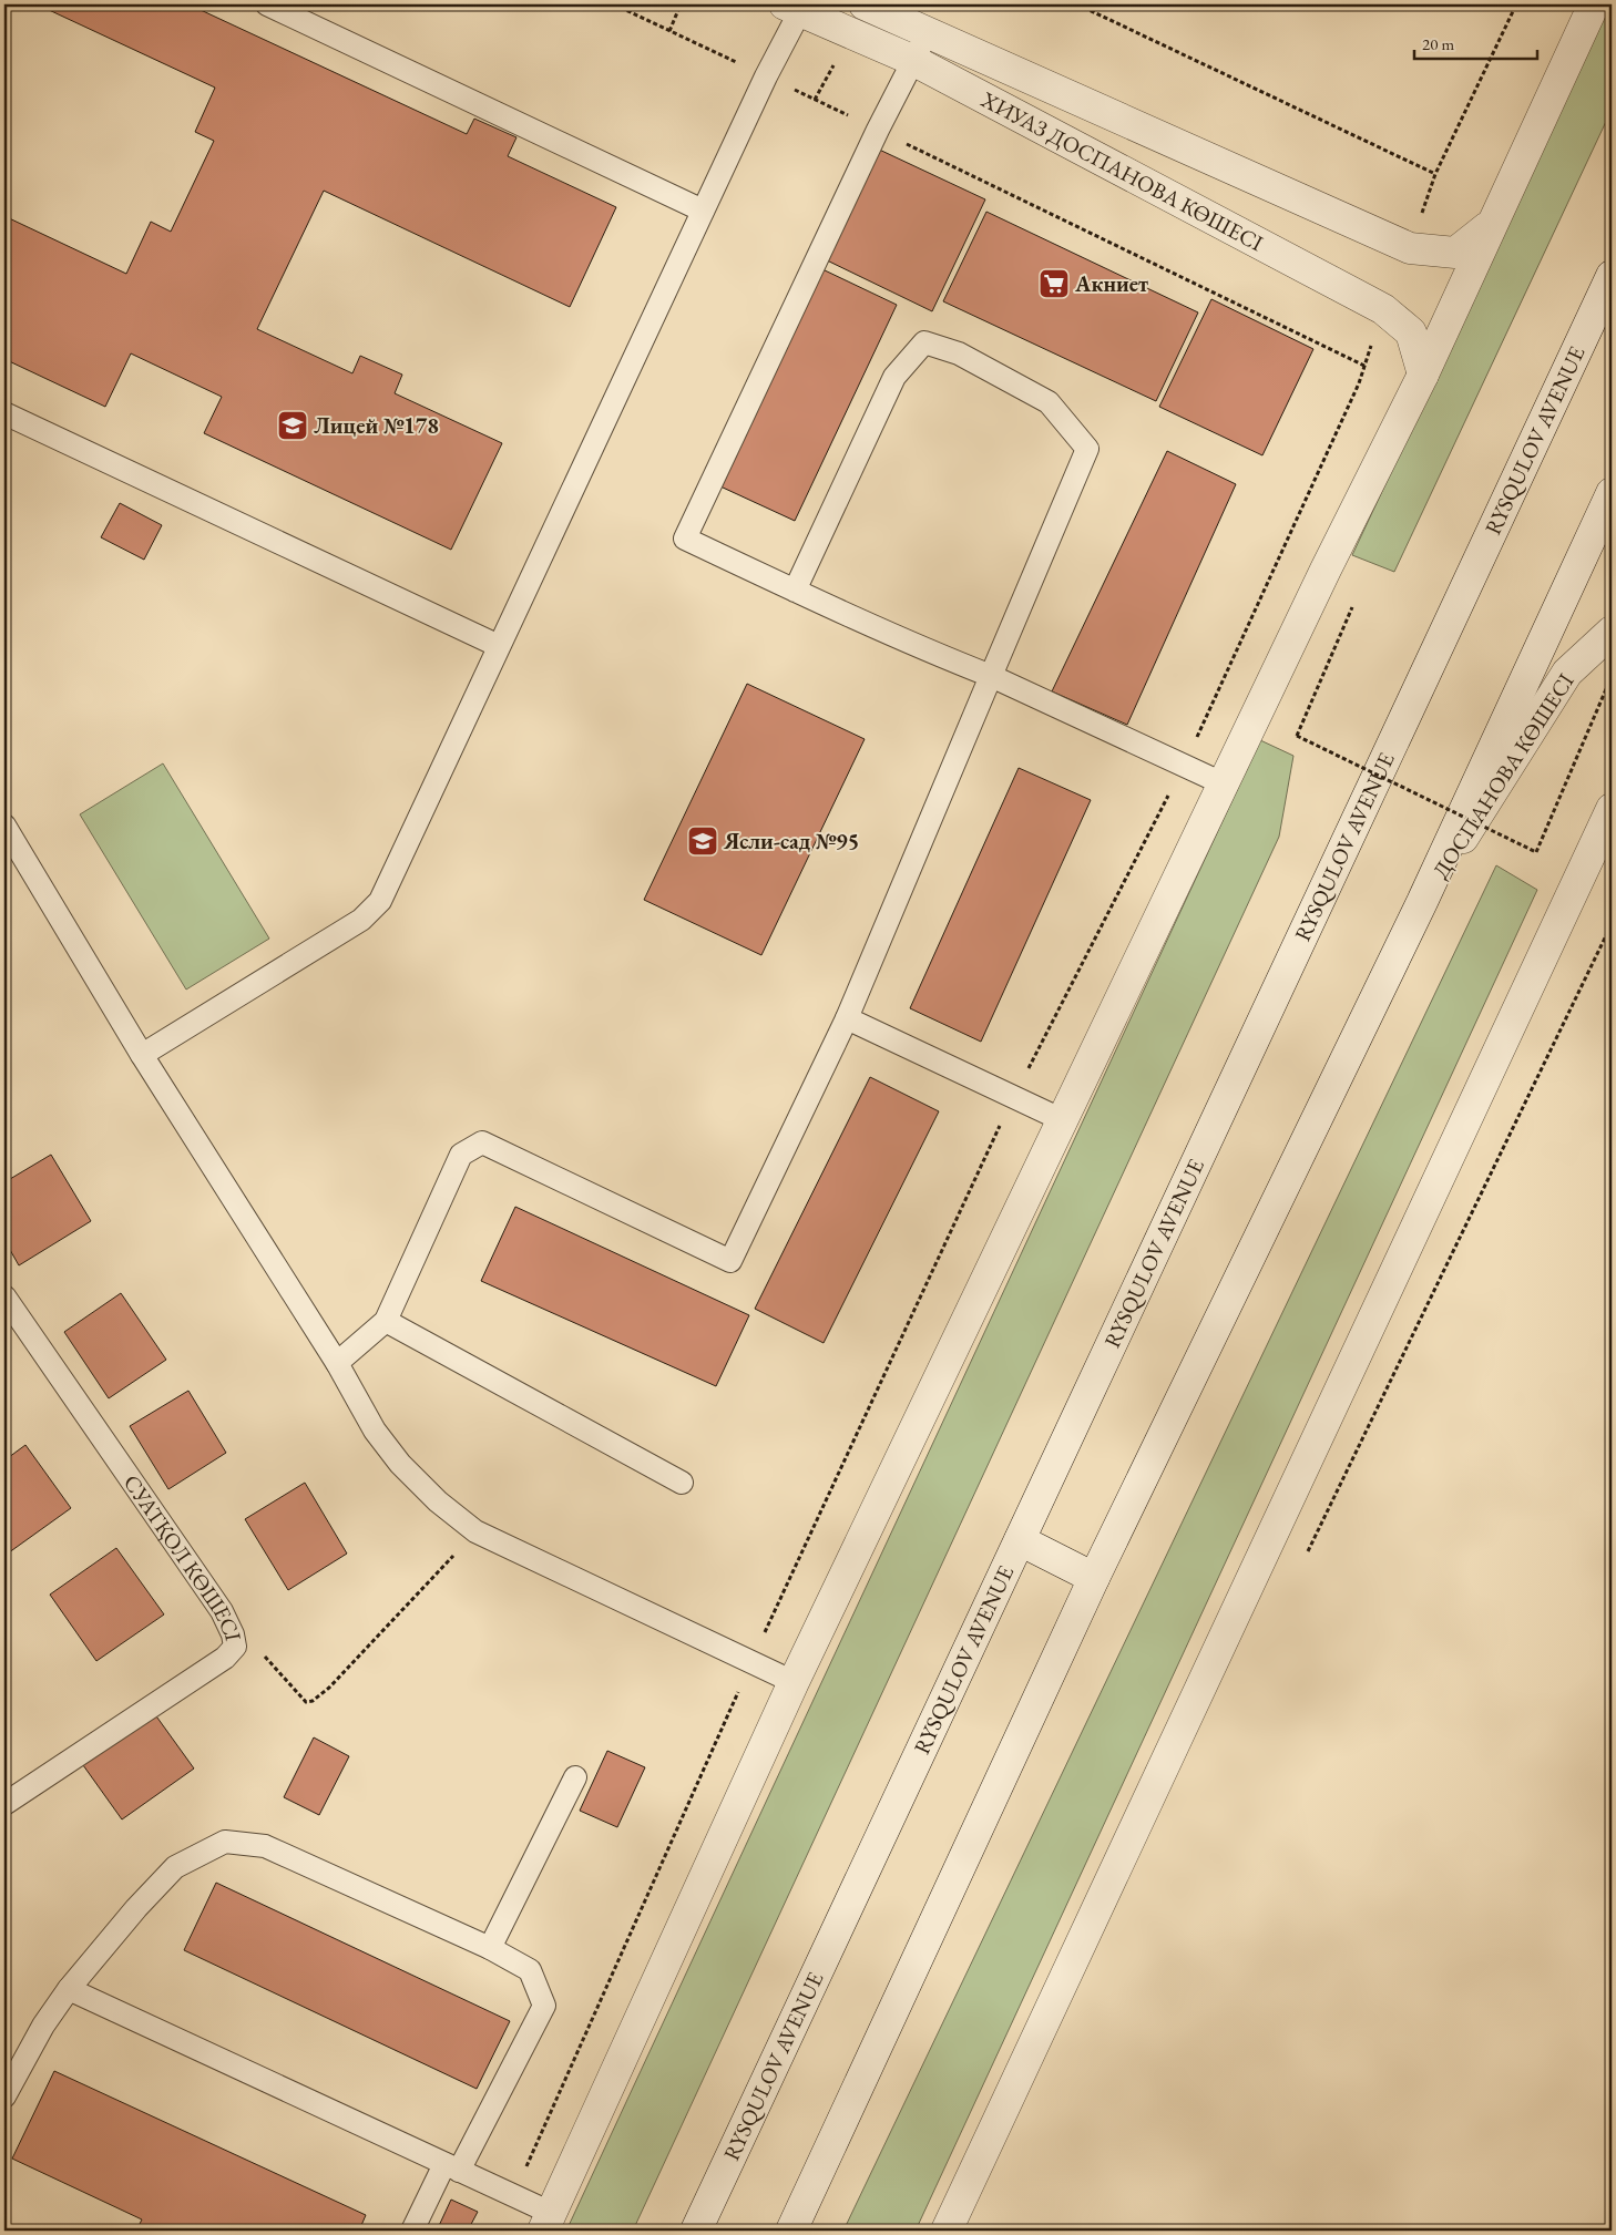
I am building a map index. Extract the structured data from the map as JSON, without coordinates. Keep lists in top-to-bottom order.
{
  "streets": {
    "street": ["ХИУАЗ ДОСПАНОВА КӨШЕСІ", "RYSQULOV AVENUE", "ДОСПАНОВА КӨШЕСІ"],
    "lane": ["СУАТҚОЛ КӨШЕСІ"]
  },
  "places": {
    "supermarket": ["Акниет"],
    "school or university": ["Лицей №178", "Ясли-сад №95"]
  },
  "scale_bar": "20 m"
}
